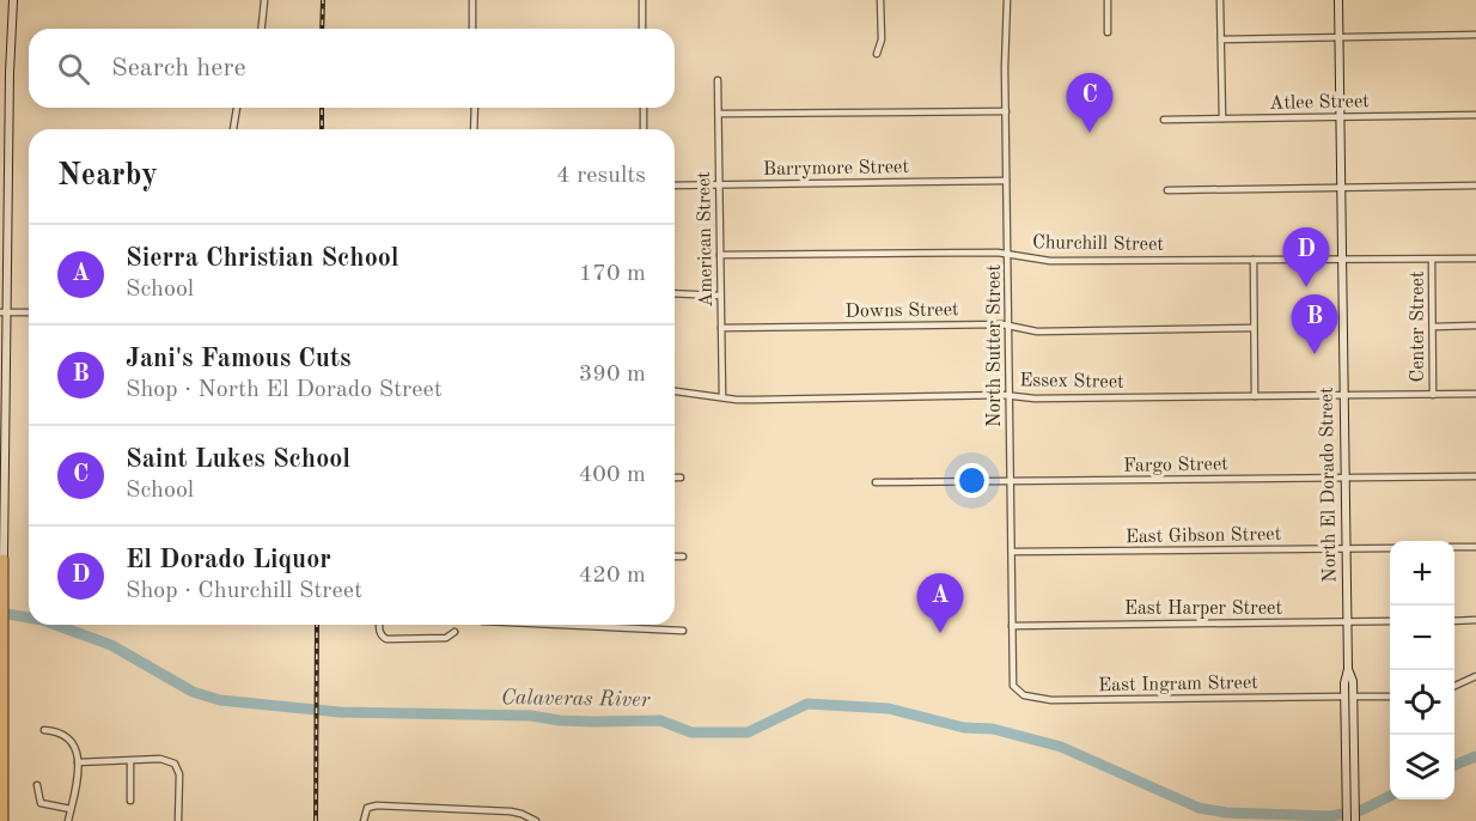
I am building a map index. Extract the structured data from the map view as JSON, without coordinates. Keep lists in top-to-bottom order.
{
  "streets": {
    "main road": ["North El Dorado Street"],
    "street": [
      "Atlee Street",
      "Barrymore Street",
      "American Street",
      "Churchill Street",
      "Downs Street",
      "Center Street",
      "North Sutter Street",
      "Essex Street",
      "Fargo Street",
      "East Gibson Street",
      "East Harper Street",
      "East Ingram Street"
    ]
  },
  "crossings": [
    ["Atlee Street", "North El Dorado Street"],
    ["Barrymore Street", "American Street"],
    ["Barrymore Street", "North Sutter Street"],
    ["American Street", "Churchill Street"],
    ["American Street", "Downs Street"],
    ["American Street", "Essex Street"],
    ["Churchill Street", "Center Street"],
    ["Churchill Street", "North Sutter Street"],
    ["Churchill Street", "North El Dorado Street"],
    ["Downs Street", "North Sutter Street"],
    ["Center Street", "Essex Street"],
    ["North Sutter Street", "Essex Street"],
    ["North Sutter Street", "Fargo Street"],
    ["North Sutter Street", "East Gibson Street"],
    ["North Sutter Street", "East Harper Street"],
    ["North Sutter Street", "East Ingram Street"],
    ["Essex Street", "North El Dorado Street"],
    ["Fargo Street", "North El Dorado Street"],
    ["North El Dorado Street", "East Gibson Street"],
    ["North El Dorado Street", "East Harper Street"],
    ["North El Dorado Street", "East Ingram Street"]
  ],
  "water": ["Calaveras River"],
  "page": {
    "search": "Search here",
    "pins": [
      "C",
      "D",
      "B",
      "A"
    ],
    "heading": ["Nearby", "4 results"],
    "list": [
      {
        "mark": "A",
        "name": "Sierra Christian School",
        "note": "School",
        "value": "170 m"
      },
      {
        "mark": "B",
        "name": "Jani's Famous Cuts",
        "note": "Shop · North El Dorado Street",
        "value": "390 m"
      },
      {
        "mark": "C",
        "name": "Saint Lukes School",
        "note": "School",
        "value": "400 m"
      },
      {
        "mark": "D",
        "name": "El Dorado Liquor",
        "note": "Shop · Churchill Street",
        "value": "420 m"
      }
    ],
    "map_buttons": ["+", "−"]
  }
}
